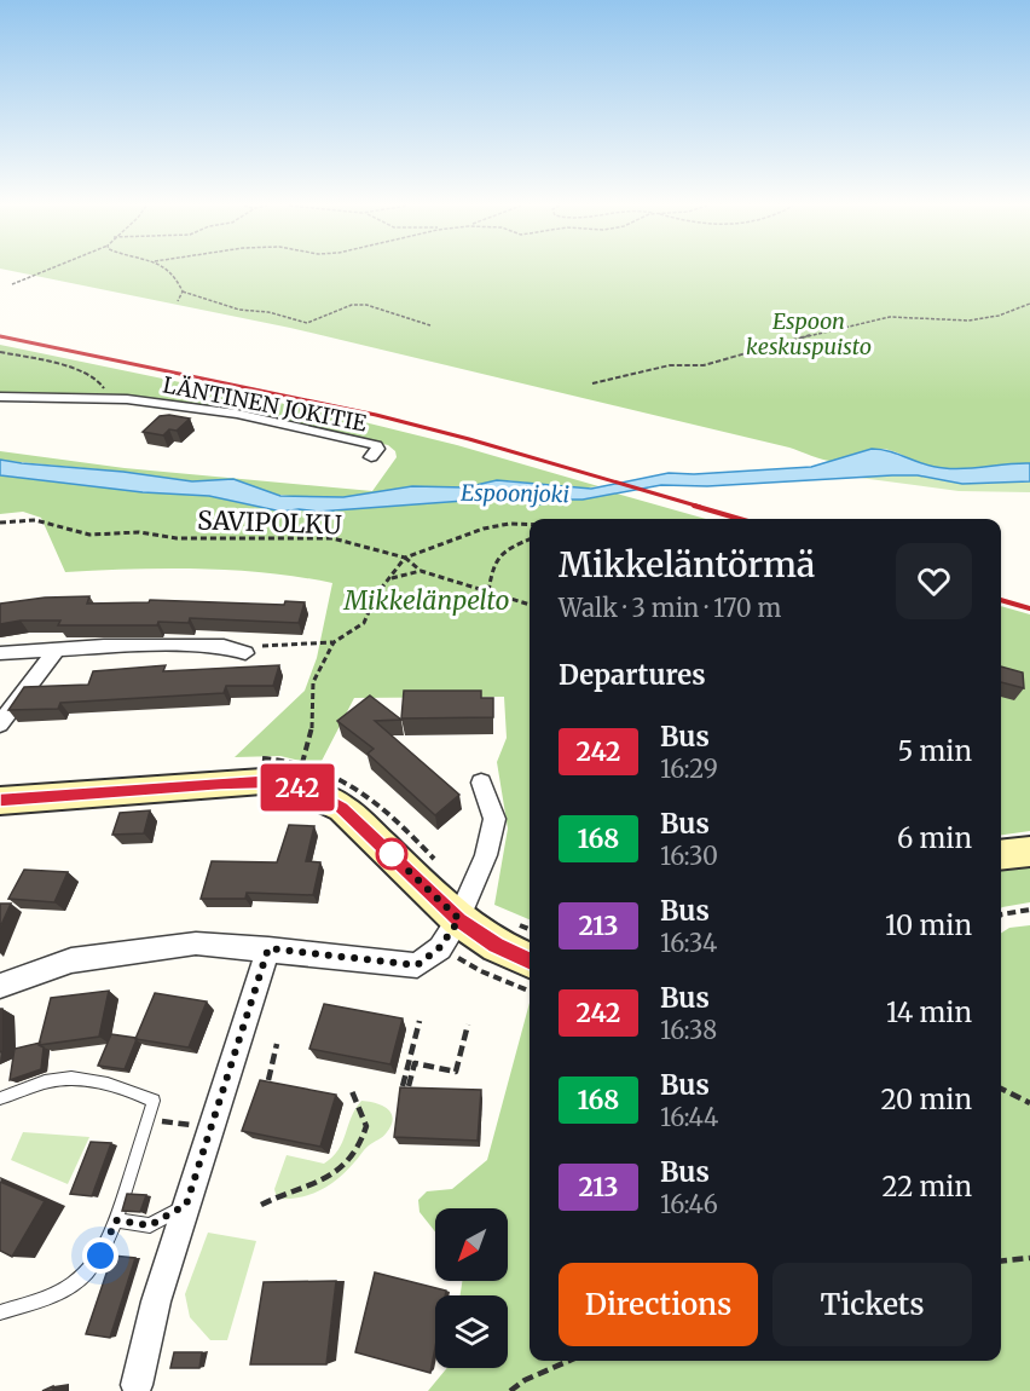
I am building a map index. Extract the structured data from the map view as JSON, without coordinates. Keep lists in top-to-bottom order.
{
  "streets": {
    "street": ["LÄNTINEN JOKITIE"],
    "path": ["SAVIPOLKU"]
  },
  "water": ["Espoonjoki"],
  "parks": ["Espoon keskuspuisto", "Mikkelänpelto"],
  "lines": ["bus line 242"],
  "north": "bottom left",
  "page": {
    "on_map": "242",
    "heading": [
      ["Mikkeläntörmä", "Walk · 3 min · 170 m"],
      "Departures"
    ],
    "list": [
      {
        "mark": "242",
        "name": "Bus",
        "note": "16:29",
        "value": "5 min"
      },
      {
        "mark": "168",
        "name": "Bus",
        "note": "16:30",
        "value": "6 min"
      },
      {
        "mark": "213",
        "name": "Bus",
        "note": "16:34",
        "value": "10 min"
      },
      {
        "mark": "242",
        "name": "Bus",
        "note": "16:38",
        "value": "14 min"
      },
      {
        "mark": "168",
        "name": "Bus",
        "note": "16:44",
        "value": "20 min"
      },
      {
        "mark": "213",
        "name": "Bus",
        "note": "16:46",
        "value": "22 min"
      }
    ],
    "buttons": ["Directions", "Tickets"]
  }
}
